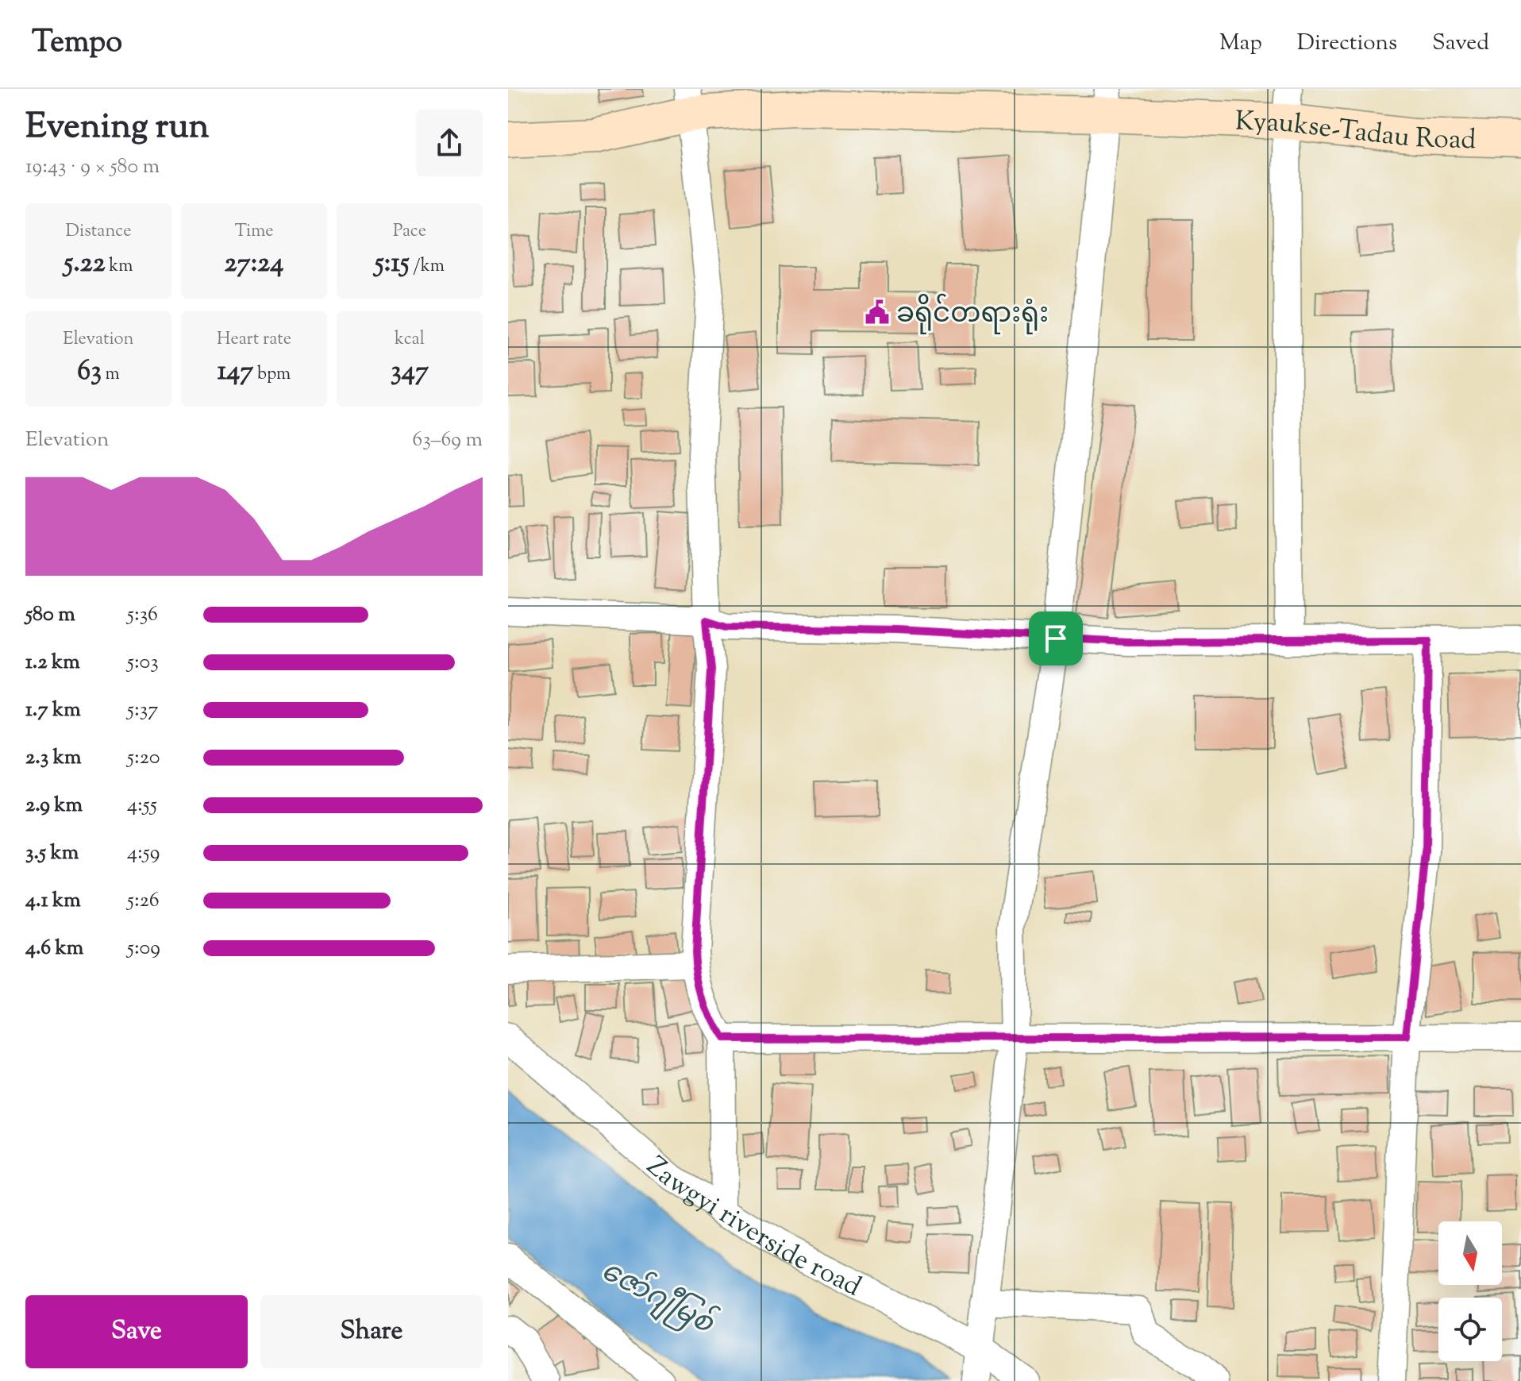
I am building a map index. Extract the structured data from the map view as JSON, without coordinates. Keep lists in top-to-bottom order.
{
  "streets": {
    "main road": ["Kyaukse-Tadau Road"],
    "street": ["Zawgyi riverside road"]
  },
  "water": ["ဇော်ဂျီမြစ်"],
  "places": {
    "public building": ["ခရိုင်တရားရုံး"]
  },
  "north": "bottom",
  "page": {
    "header": "Tempo",
    "nav": ["Map", "Directions", "Saved"],
    "heading": ["Evening run", "19:43 · 9 × 580 m"],
    "stats": [
      ["Distance", "5.22 km"],
      ["Time", "27:24"],
      ["Pace", "5:15 /km"],
      ["Elevation", "63 m"],
      ["Heart rate", "147 bpm"],
      ["kcal", "347"]
    ],
    "chart": ["Elevation", "63–69 m"],
    "list": [
      {
        "name": "580 m",
        "note": "5:36"
      },
      {
        "name": "1.2 km",
        "note": "5:03"
      },
      {
        "name": "1.7 km",
        "note": "5:37"
      },
      {
        "name": "2.3 km",
        "note": "5:20"
      },
      {
        "name": "2.9 km",
        "note": "4:55"
      },
      {
        "name": "3.5 km",
        "note": "4:59"
      },
      {
        "name": "4.1 km",
        "note": "5:26"
      },
      {
        "name": "4.6 km",
        "note": "5:09"
      }
    ],
    "buttons": ["Save", "Share"]
  }
}
